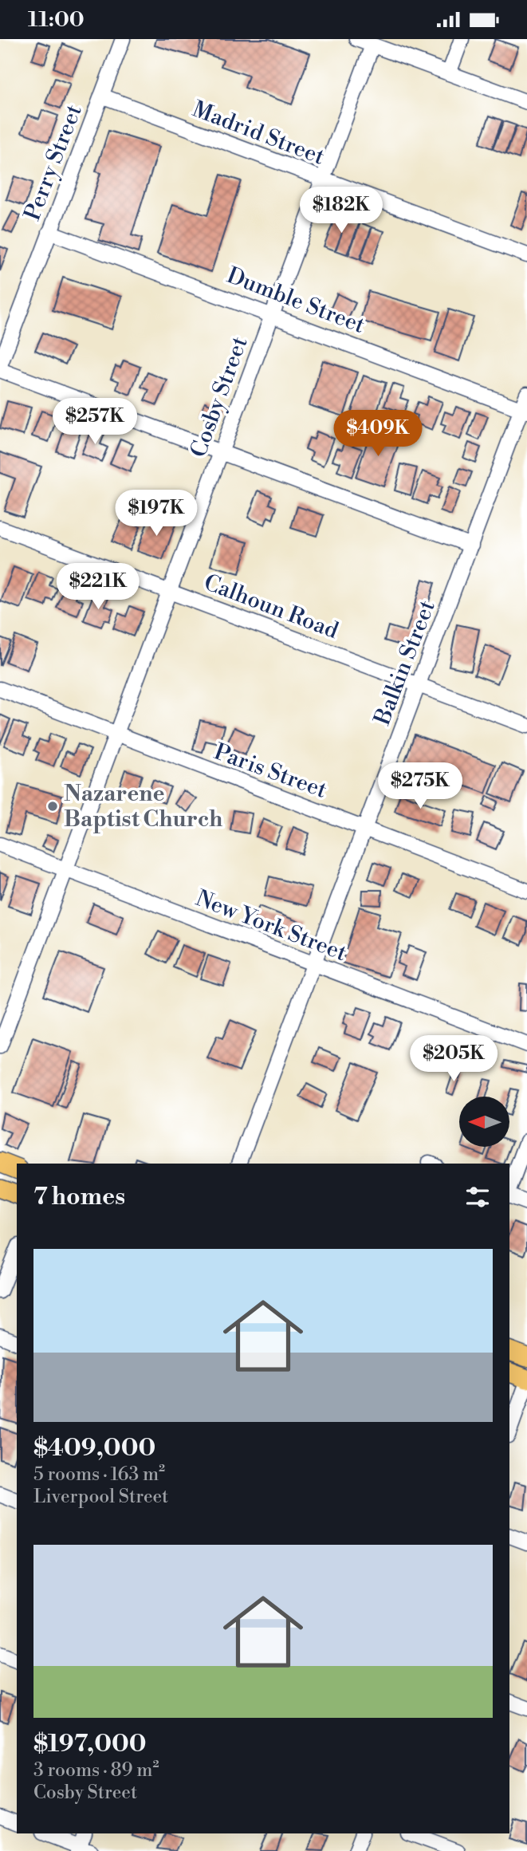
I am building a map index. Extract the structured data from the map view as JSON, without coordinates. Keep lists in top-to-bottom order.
{
  "streets": {
    "street": [
      "Madrid Street",
      "Perry Street",
      "Dumble Street",
      "Cosby Street",
      "Calhoun Road",
      "Balkin Street",
      "Paris Street",
      "New York Street"
    ]
  },
  "crossings": [
    ["Madrid Street", "Perry Street"],
    ["Madrid Street", "Cosby Street"],
    ["Perry Street", "Dumble Street"],
    ["Dumble Street", "Cosby Street"],
    ["Dumble Street", "Balkin Street"],
    ["Cosby Street", "Calhoun Road"],
    ["Cosby Street", "Paris Street"],
    ["Cosby Street", "New York Street"],
    ["Calhoun Road", "Balkin Street"],
    ["Balkin Street", "Paris Street"],
    ["Balkin Street", "New York Street"]
  ],
  "places": ["Nazarene Baptist Church"],
  "north": "left",
  "page": {
    "status": "11:00",
    "price": [
      "$182K",
      "$257K",
      "$409K",
      "$197K",
      "$221K",
      "$275K",
      "$205K"
    ],
    "heading": "7 homes",
    "list": [
      {
        "name": "$409,000",
        "note": "5 rooms · 163 m² · Liverpool Street"
      },
      {
        "name": "$197,000",
        "note": "3 rooms · 89 m² · Cosby Street"
      }
    ]
  }
}
